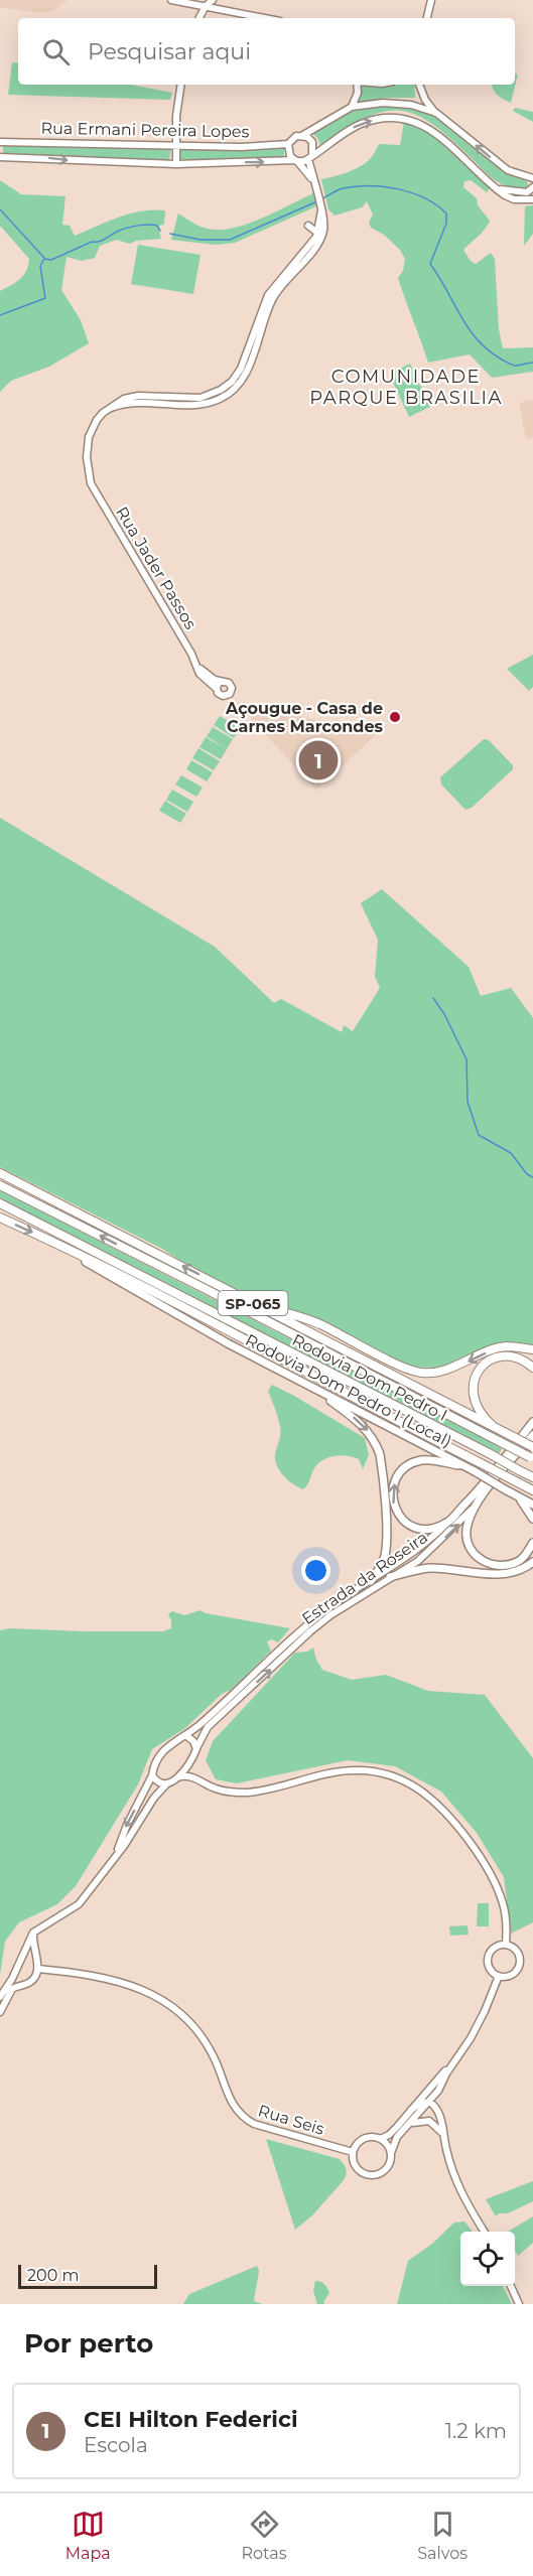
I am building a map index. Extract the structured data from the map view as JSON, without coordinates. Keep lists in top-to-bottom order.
{
  "streets": {
    "highway": ["SP-065", "Rodovia Dom Pedro I"],
    "main road": ["Rodovia Dom Pedro I (Local)"],
    "street": [
      "Rua Ermani Pereira Lopes",
      "Rua Jader Passos",
      "Estrada da Roseira",
      "Rua Seis"
    ]
  },
  "crossings": [
    ["SP-065", "Rodovia Dom Pedro I (Local)"]
  ],
  "districts": ["COMUNIDADE PARQUE BRASILIA"],
  "places": ["Açougue - Casa de Carnes Marcondes"],
  "scale_bar": "200 m",
  "page": {
    "search": "Pesquisar aqui",
    "pins": "1",
    "scale": "200 m",
    "heading": "Por perto",
    "list": [
      {
        "mark": "1",
        "name": "CEI Hilton Federici",
        "note": "Escola",
        "value": "1.2 km"
      }
    ],
    "nav": ["Mapa", "Rotas", "Salvos"]
  }
}
